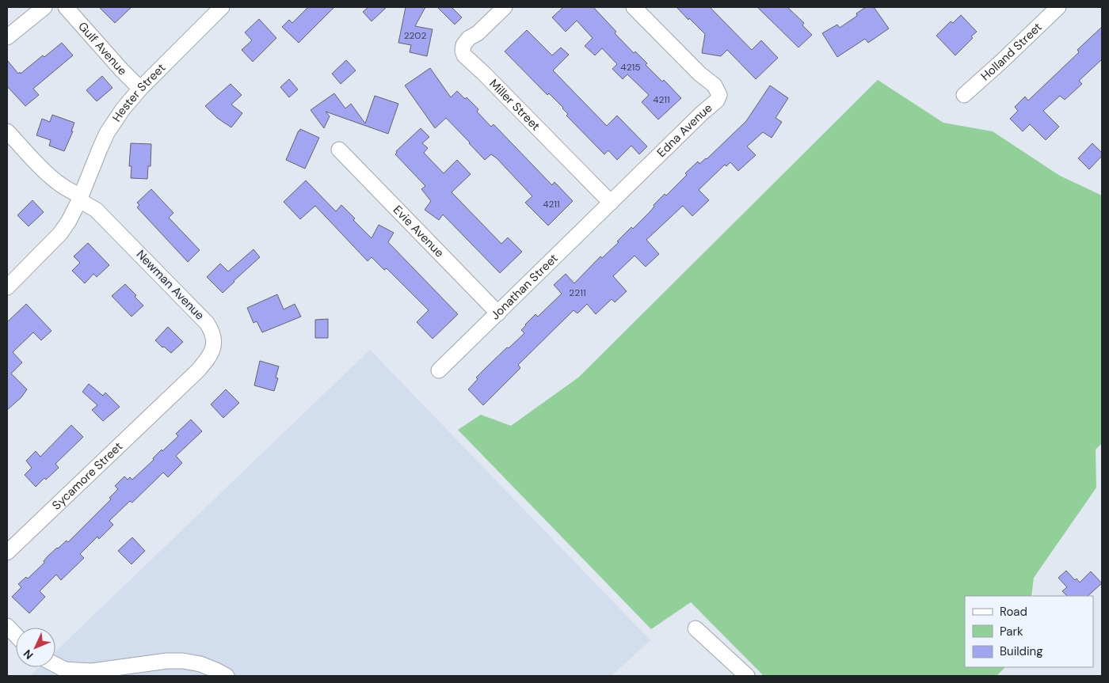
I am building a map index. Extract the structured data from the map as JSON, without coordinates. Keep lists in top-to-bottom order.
{
  "streets": {
    "street": [
      "Gulf Avenue",
      "Holland Street",
      "Hester Street",
      "Miller Street",
      "Edna Avenue",
      "Evie Avenue",
      "Newman Avenue",
      "Jonathan Street",
      "Sycamore Street"
    ]
  },
  "crossings": [
    ["Gulf Avenue", "Hester Street"],
    ["Hester Street", "Newman Avenue"],
    ["Miller Street", "Edna Avenue"],
    ["Miller Street", "Jonathan Street"],
    ["Edna Avenue", "Jonathan Street"],
    ["Evie Avenue", "Jonathan Street"],
    ["Newman Avenue", "Sycamore Street"]
  ],
  "house_numbers": [
    "2202",
    "4215",
    "4211",
    "4211",
    "2211"
  ],
  "legend": ["Road", "Park", "Building"],
  "north": "bottom left"
}
